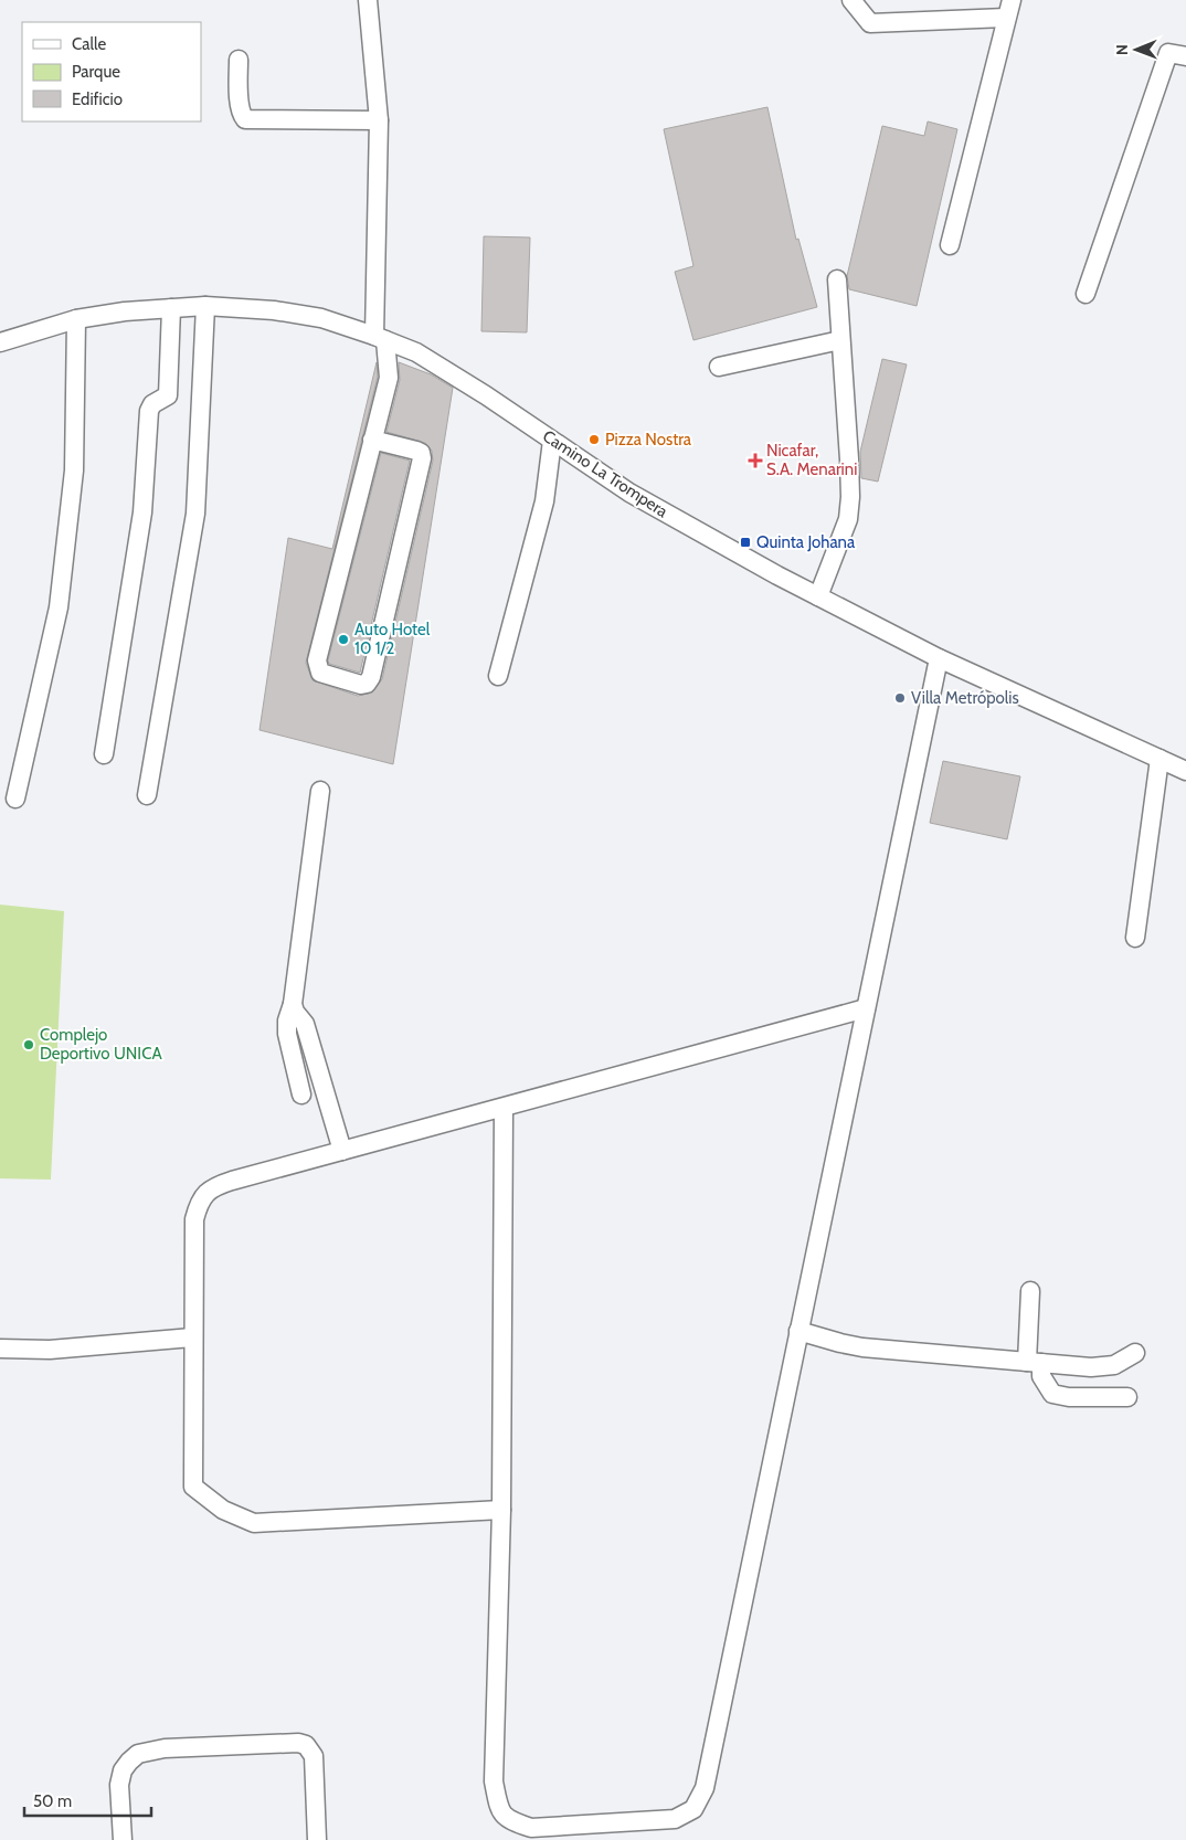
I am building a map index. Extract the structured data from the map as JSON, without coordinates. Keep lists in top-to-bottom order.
{
  "streets": {
    "street": ["Camino La Trompera"]
  },
  "places": {
    "other": [
      "Pizza Nostra",
      "Auto Hotel 10 1/2",
      "Villa Metrópolis",
      "Complejo Deportivo UNICA"
    ],
    "health": ["Nicafar, S.A. Menarini"],
    "transit": ["Quinta Johana"]
  },
  "legend": ["Calle", "Parque", "Edificio"],
  "scale_bar": "50 m",
  "north": "left"
}
